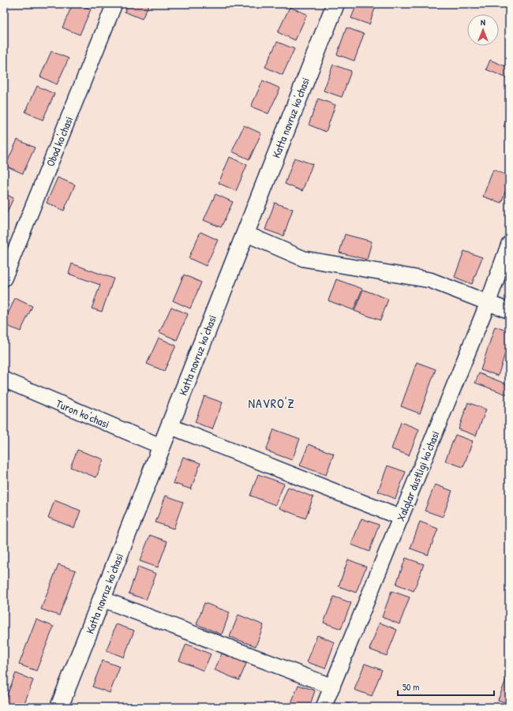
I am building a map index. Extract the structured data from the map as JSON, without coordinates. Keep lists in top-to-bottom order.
{
  "streets": {
    "street": [
      "Katta navruz ko'chasi",
      "Obod ko'chasi",
      "Turon ko'chasi",
      "Xalqlar dustligi ko'chasi"
    ]
  },
  "crossings": [
    ["Katta navruz ko'chasi", "Turon ko'chasi"]
  ],
  "districts": ["NAVRO'Z"],
  "scale_bar": "50 m",
  "north": "top"
}
